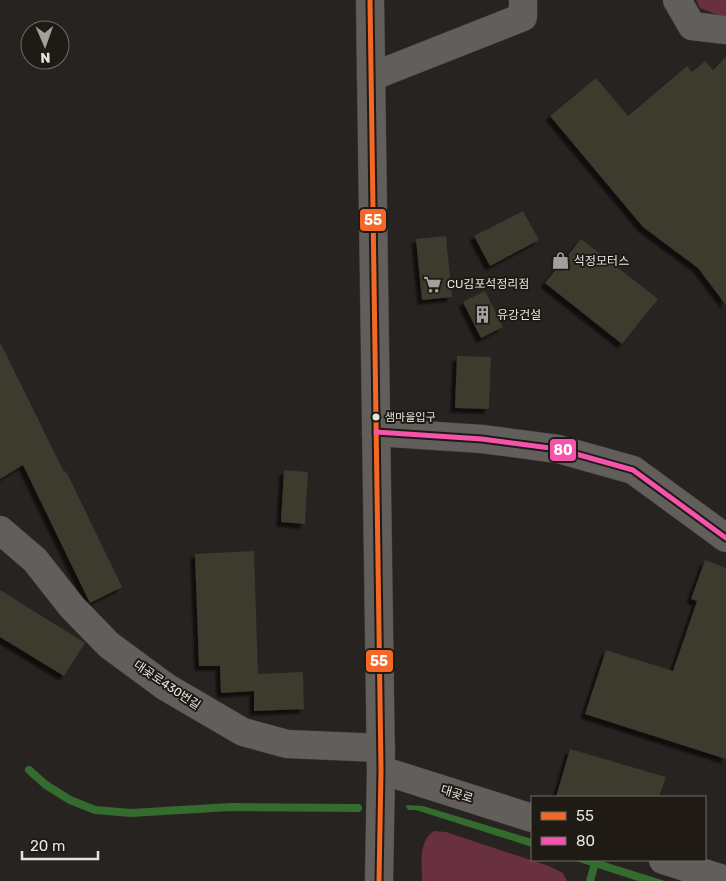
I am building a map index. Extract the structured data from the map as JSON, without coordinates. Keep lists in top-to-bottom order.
{
  "streets": {
    "street": ["대곶로430번길", "대곶로"]
  },
  "crossings": [
    ["대곶로430번길", "대곶로"]
  ],
  "places": {
    "shop": ["석정모터스"],
    "supermarket": ["CU김포석정리점"],
    "building": ["유강건설"],
    "other": ["샘마을입구"]
  },
  "lines": ["transit line 55", "transit line 80"],
  "legend": ["55", "80"],
  "scale_bar": "20 m",
  "north": "bottom"
}
